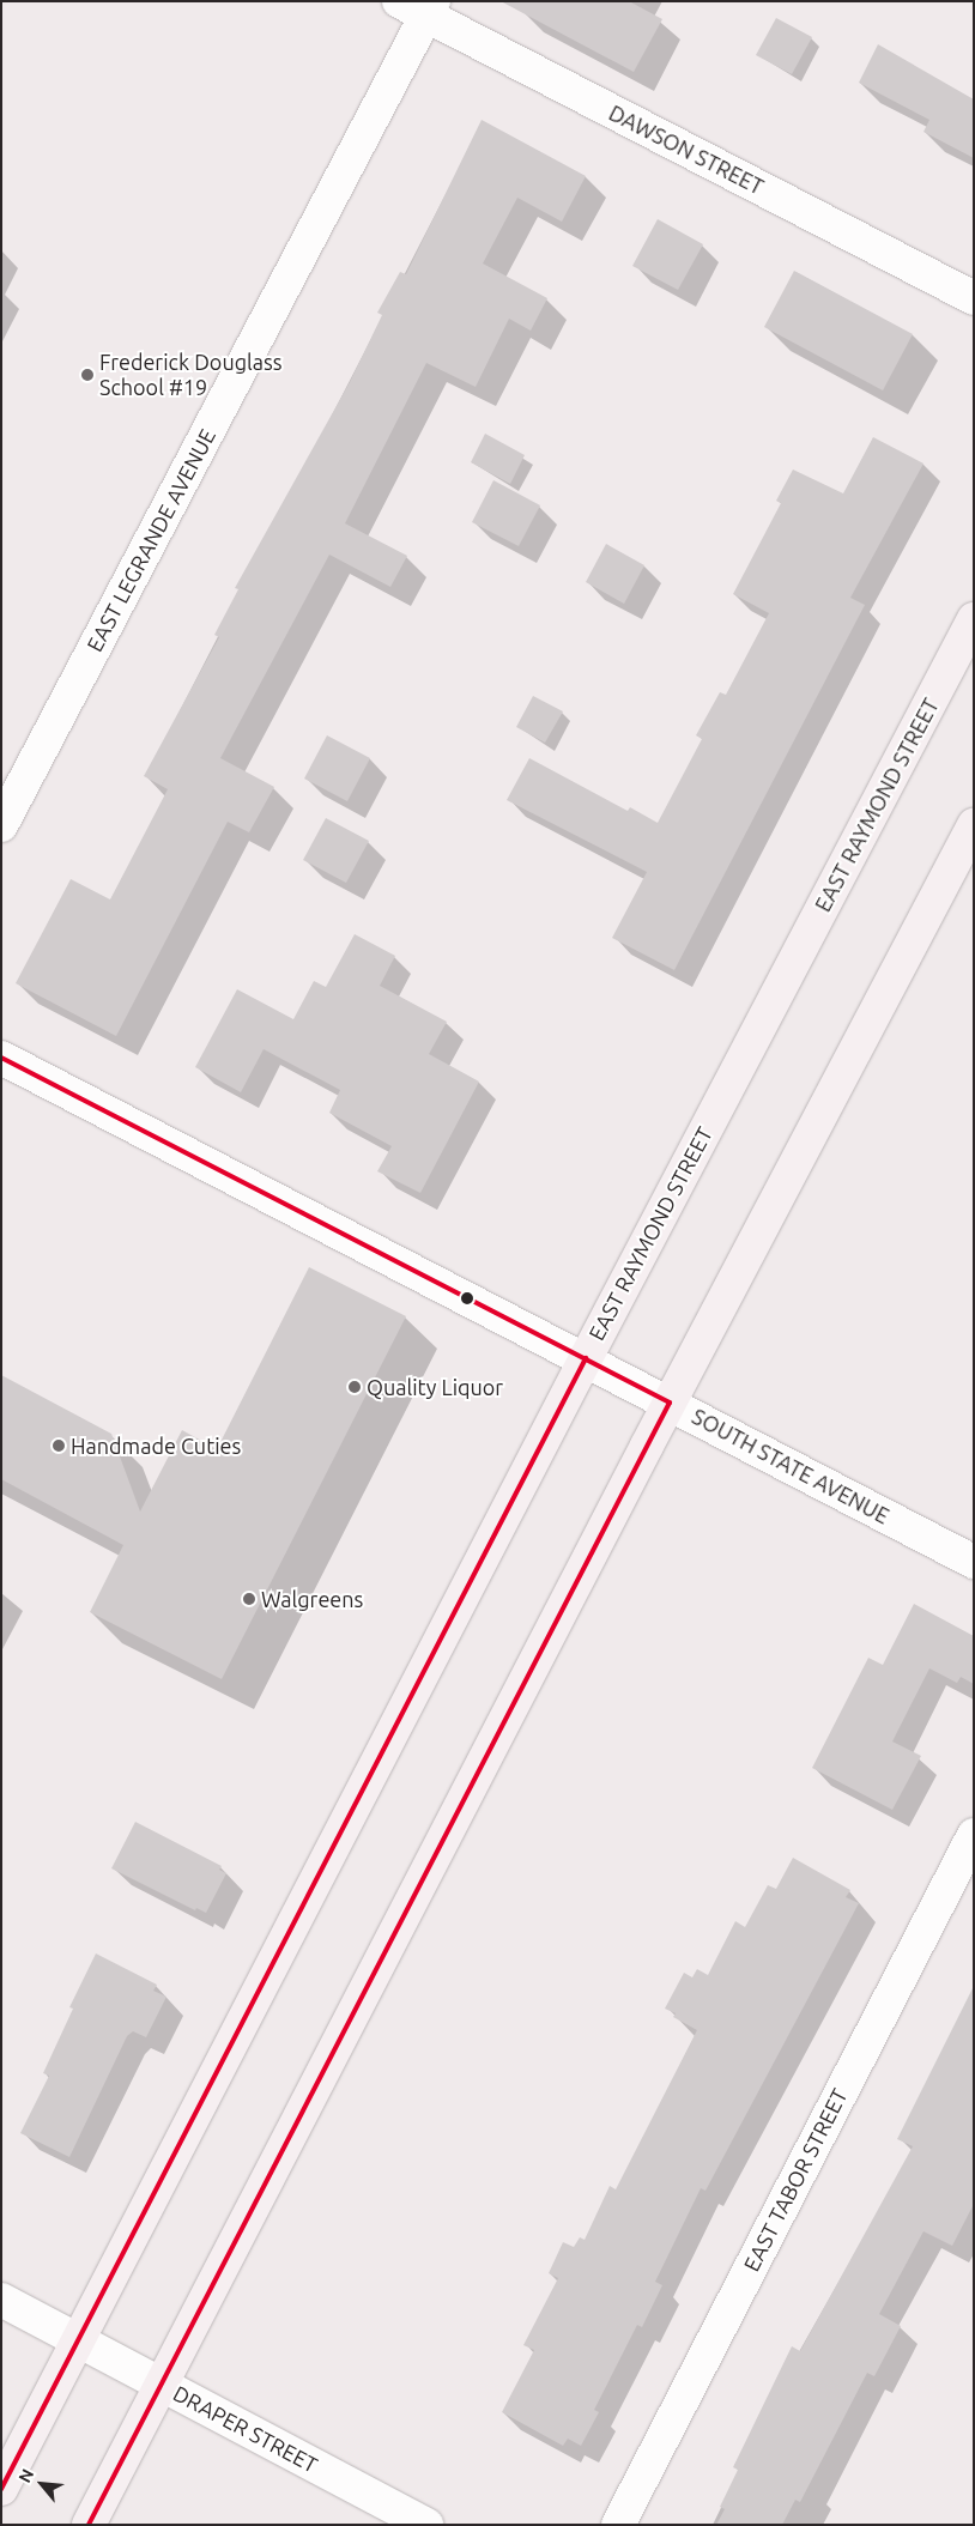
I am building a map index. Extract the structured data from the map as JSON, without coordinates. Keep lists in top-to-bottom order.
{
  "streets": {
    "main road": ["EAST RAYMOND STREET"],
    "street": [
      "DAWSON STREET",
      "EAST LEGRANDE AVENUE",
      "SOUTH STATE AVENUE",
      "EAST TABOR STREET",
      "DRAPER STREET"
    ]
  },
  "crossings": [
    ["DAWSON STREET", "EAST LEGRANDE AVENUE"],
    ["EAST RAYMOND STREET", "SOUTH STATE AVENUE"],
    ["EAST RAYMOND STREET", "DRAPER STREET"]
  ],
  "places": [
    "Frederick Douglass School #19",
    "Quality Liquor",
    "Handmade Cuties",
    "Walgreens"
  ],
  "north": "top left"
}
